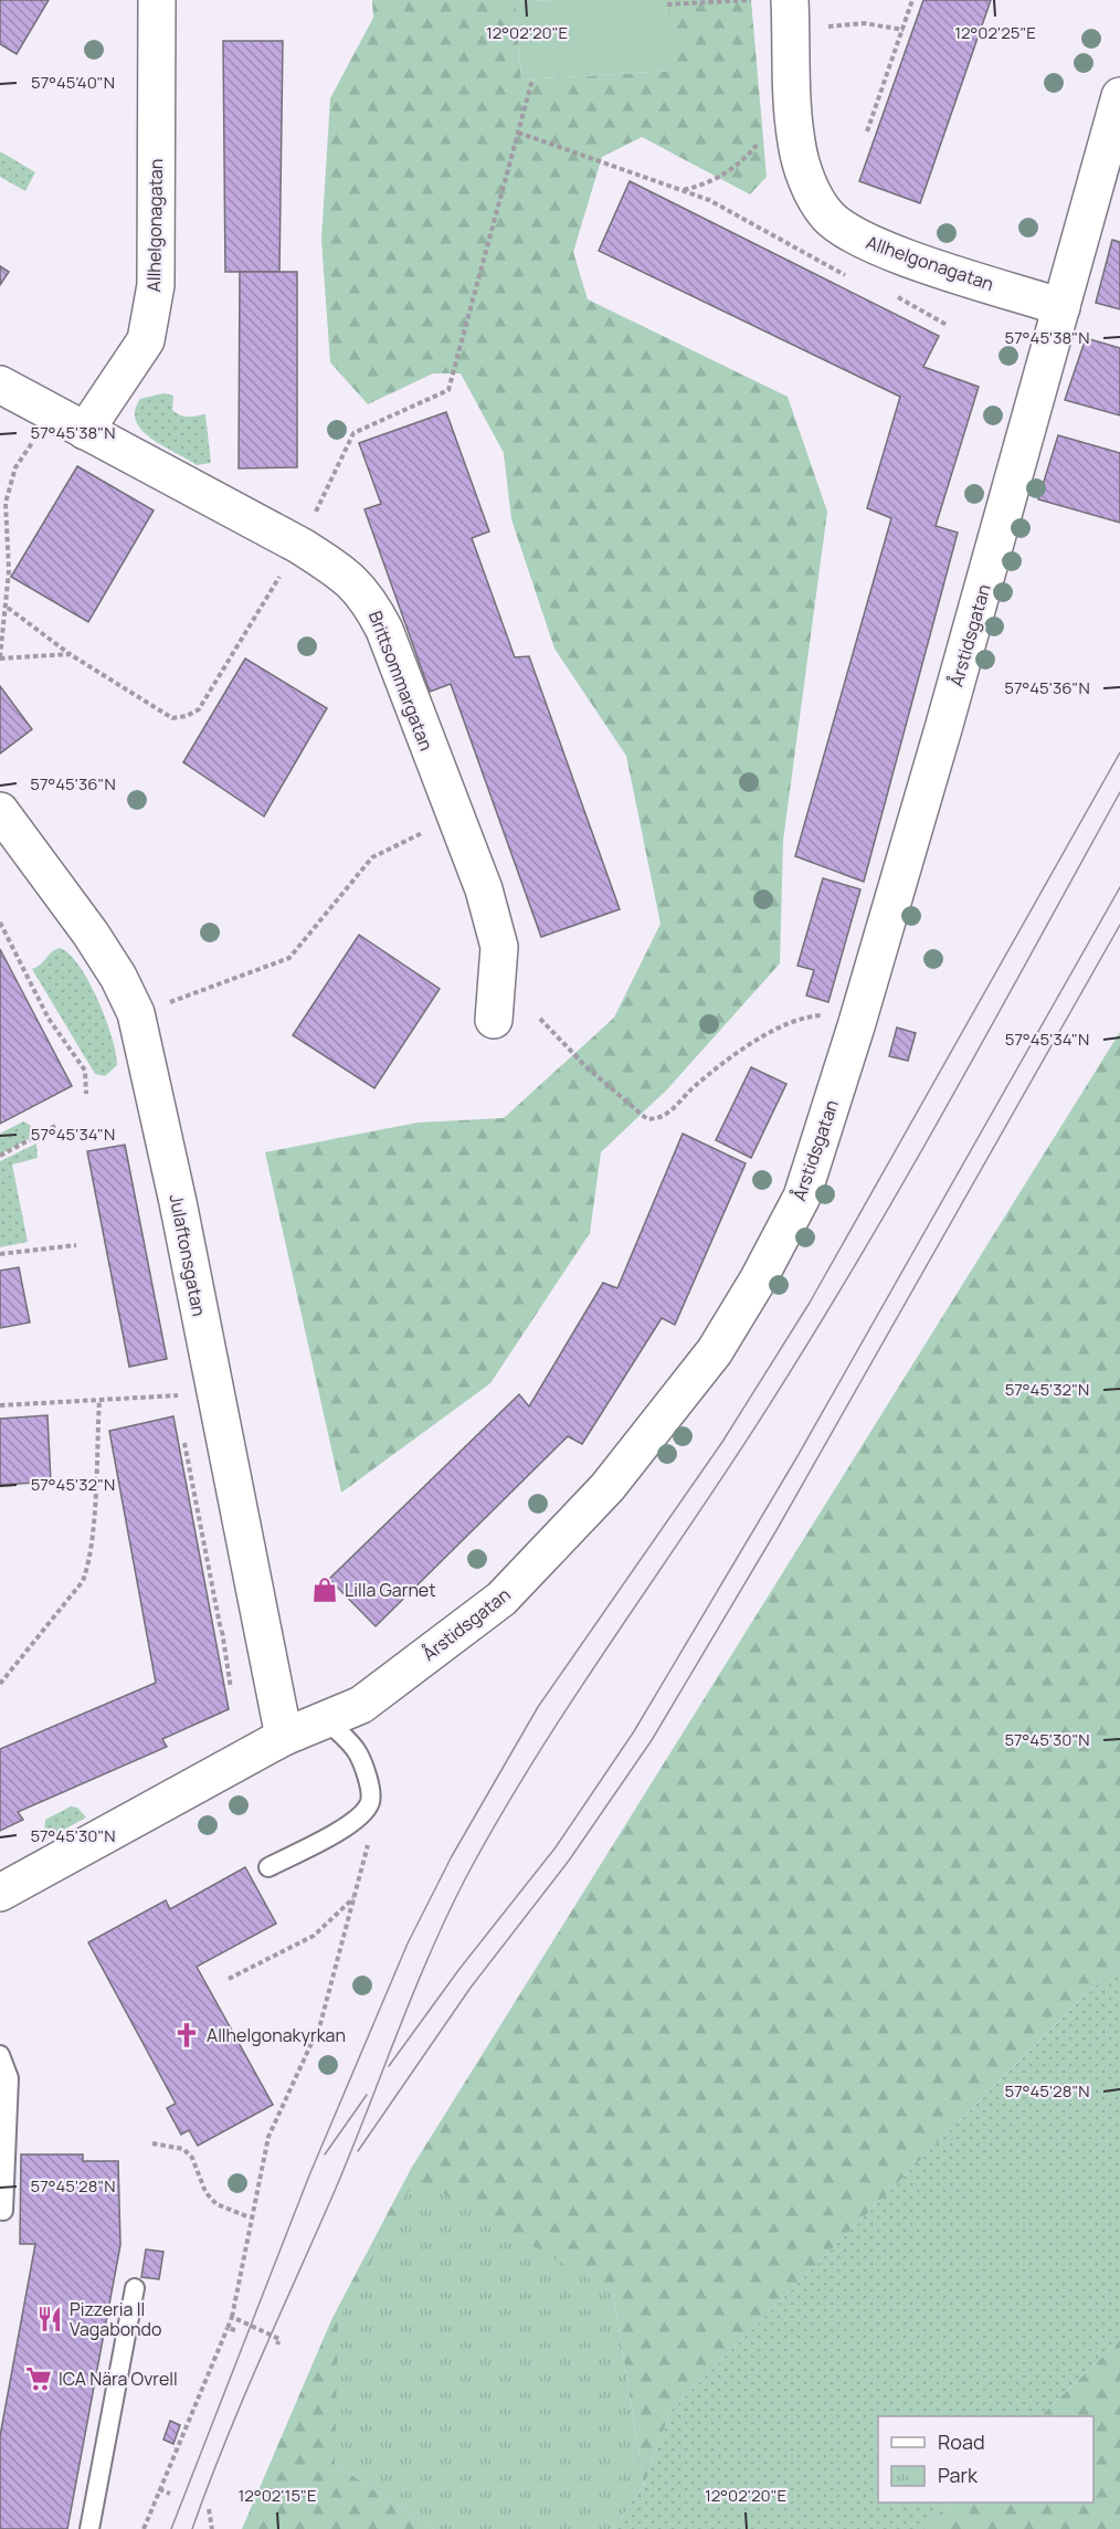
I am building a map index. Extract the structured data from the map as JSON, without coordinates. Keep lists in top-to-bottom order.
{
  "streets": {
    "street": [
      "Allhelgonagatan",
      "Årstidsgatan",
      "Brittsommargatan",
      "Julaftonsgatan"
    ]
  },
  "crossings": [
    ["Allhelgonagatan", "Årstidsgatan"],
    ["Allhelgonagatan", "Brittsommargatan"],
    ["Årstidsgatan", "Julaftonsgatan"]
  ],
  "places": {
    "shop": ["Lilla Garnet"],
    "church": ["Allhelgonakyrkan"],
    "restaurant": ["Pizzeria Il Vagabondo"],
    "supermarket": ["ICA Nära Ovrell"]
  },
  "legend": ["Road", "Park"],
  "coordinates": [
    "12°02'20\"E",
    "12°02'25\"E",
    "57°45'40\"N",
    "57°45'38\"N",
    "57°45'36\"N",
    "57°45'34\"N",
    "57°45'32\"N",
    "57°45'30\"N",
    "57°45'28\"N",
    "12°02'15\"E"
  ]
}
